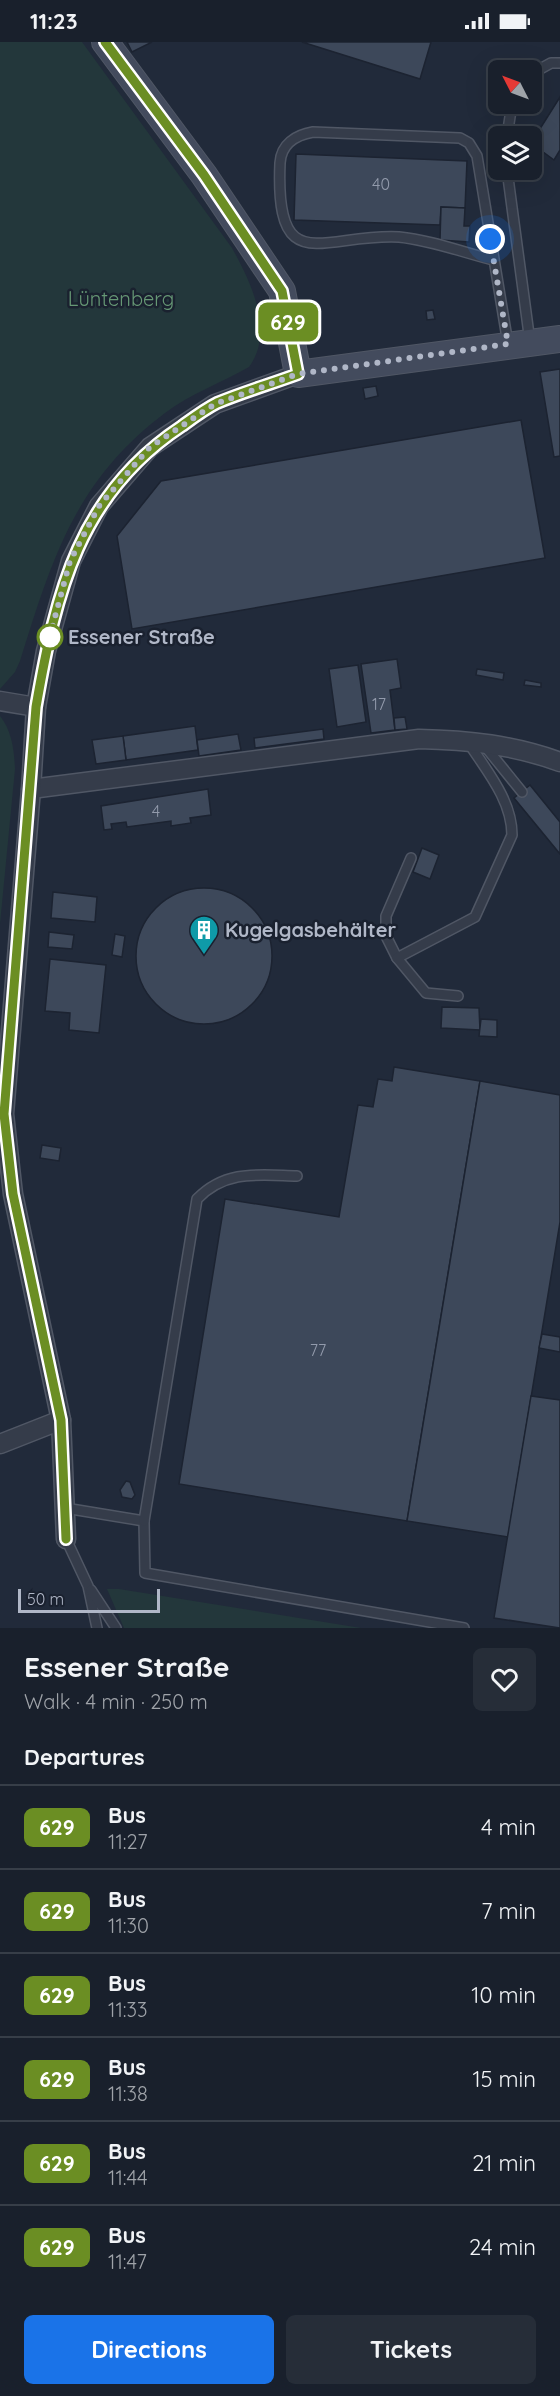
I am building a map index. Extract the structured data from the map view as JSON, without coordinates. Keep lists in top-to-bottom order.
{
  "parks": ["Lüntenberg"],
  "places": {
    "other": ["Essener Straße"],
    "building": ["Kugelgasbehälter"]
  },
  "lines": ["bus line 629"],
  "house_numbers": [
    "40",
    "17",
    "4",
    "77"
  ],
  "scale_bar": "50 m",
  "north": "top left",
  "page": {
    "status": "11:23",
    "on_map": "629",
    "scale": "50 m",
    "heading": [
      ["Essener Straße", "Walk · 4 min · 250 m"],
      "Departures"
    ],
    "list": [
      {
        "mark": "629",
        "name": "Bus",
        "note": "11:27",
        "value": "4 min"
      },
      {
        "mark": "629",
        "name": "Bus",
        "note": "11:30",
        "value": "7 min"
      },
      {
        "mark": "629",
        "name": "Bus",
        "note": "11:33",
        "value": "10 min"
      },
      {
        "mark": "629",
        "name": "Bus",
        "note": "11:38",
        "value": "15 min"
      },
      {
        "mark": "629",
        "name": "Bus",
        "note": "11:44",
        "value": "21 min"
      },
      {
        "mark": "629",
        "name": "Bus",
        "note": "11:47",
        "value": "24 min"
      }
    ],
    "buttons": ["Directions", "Tickets"]
  }
}
